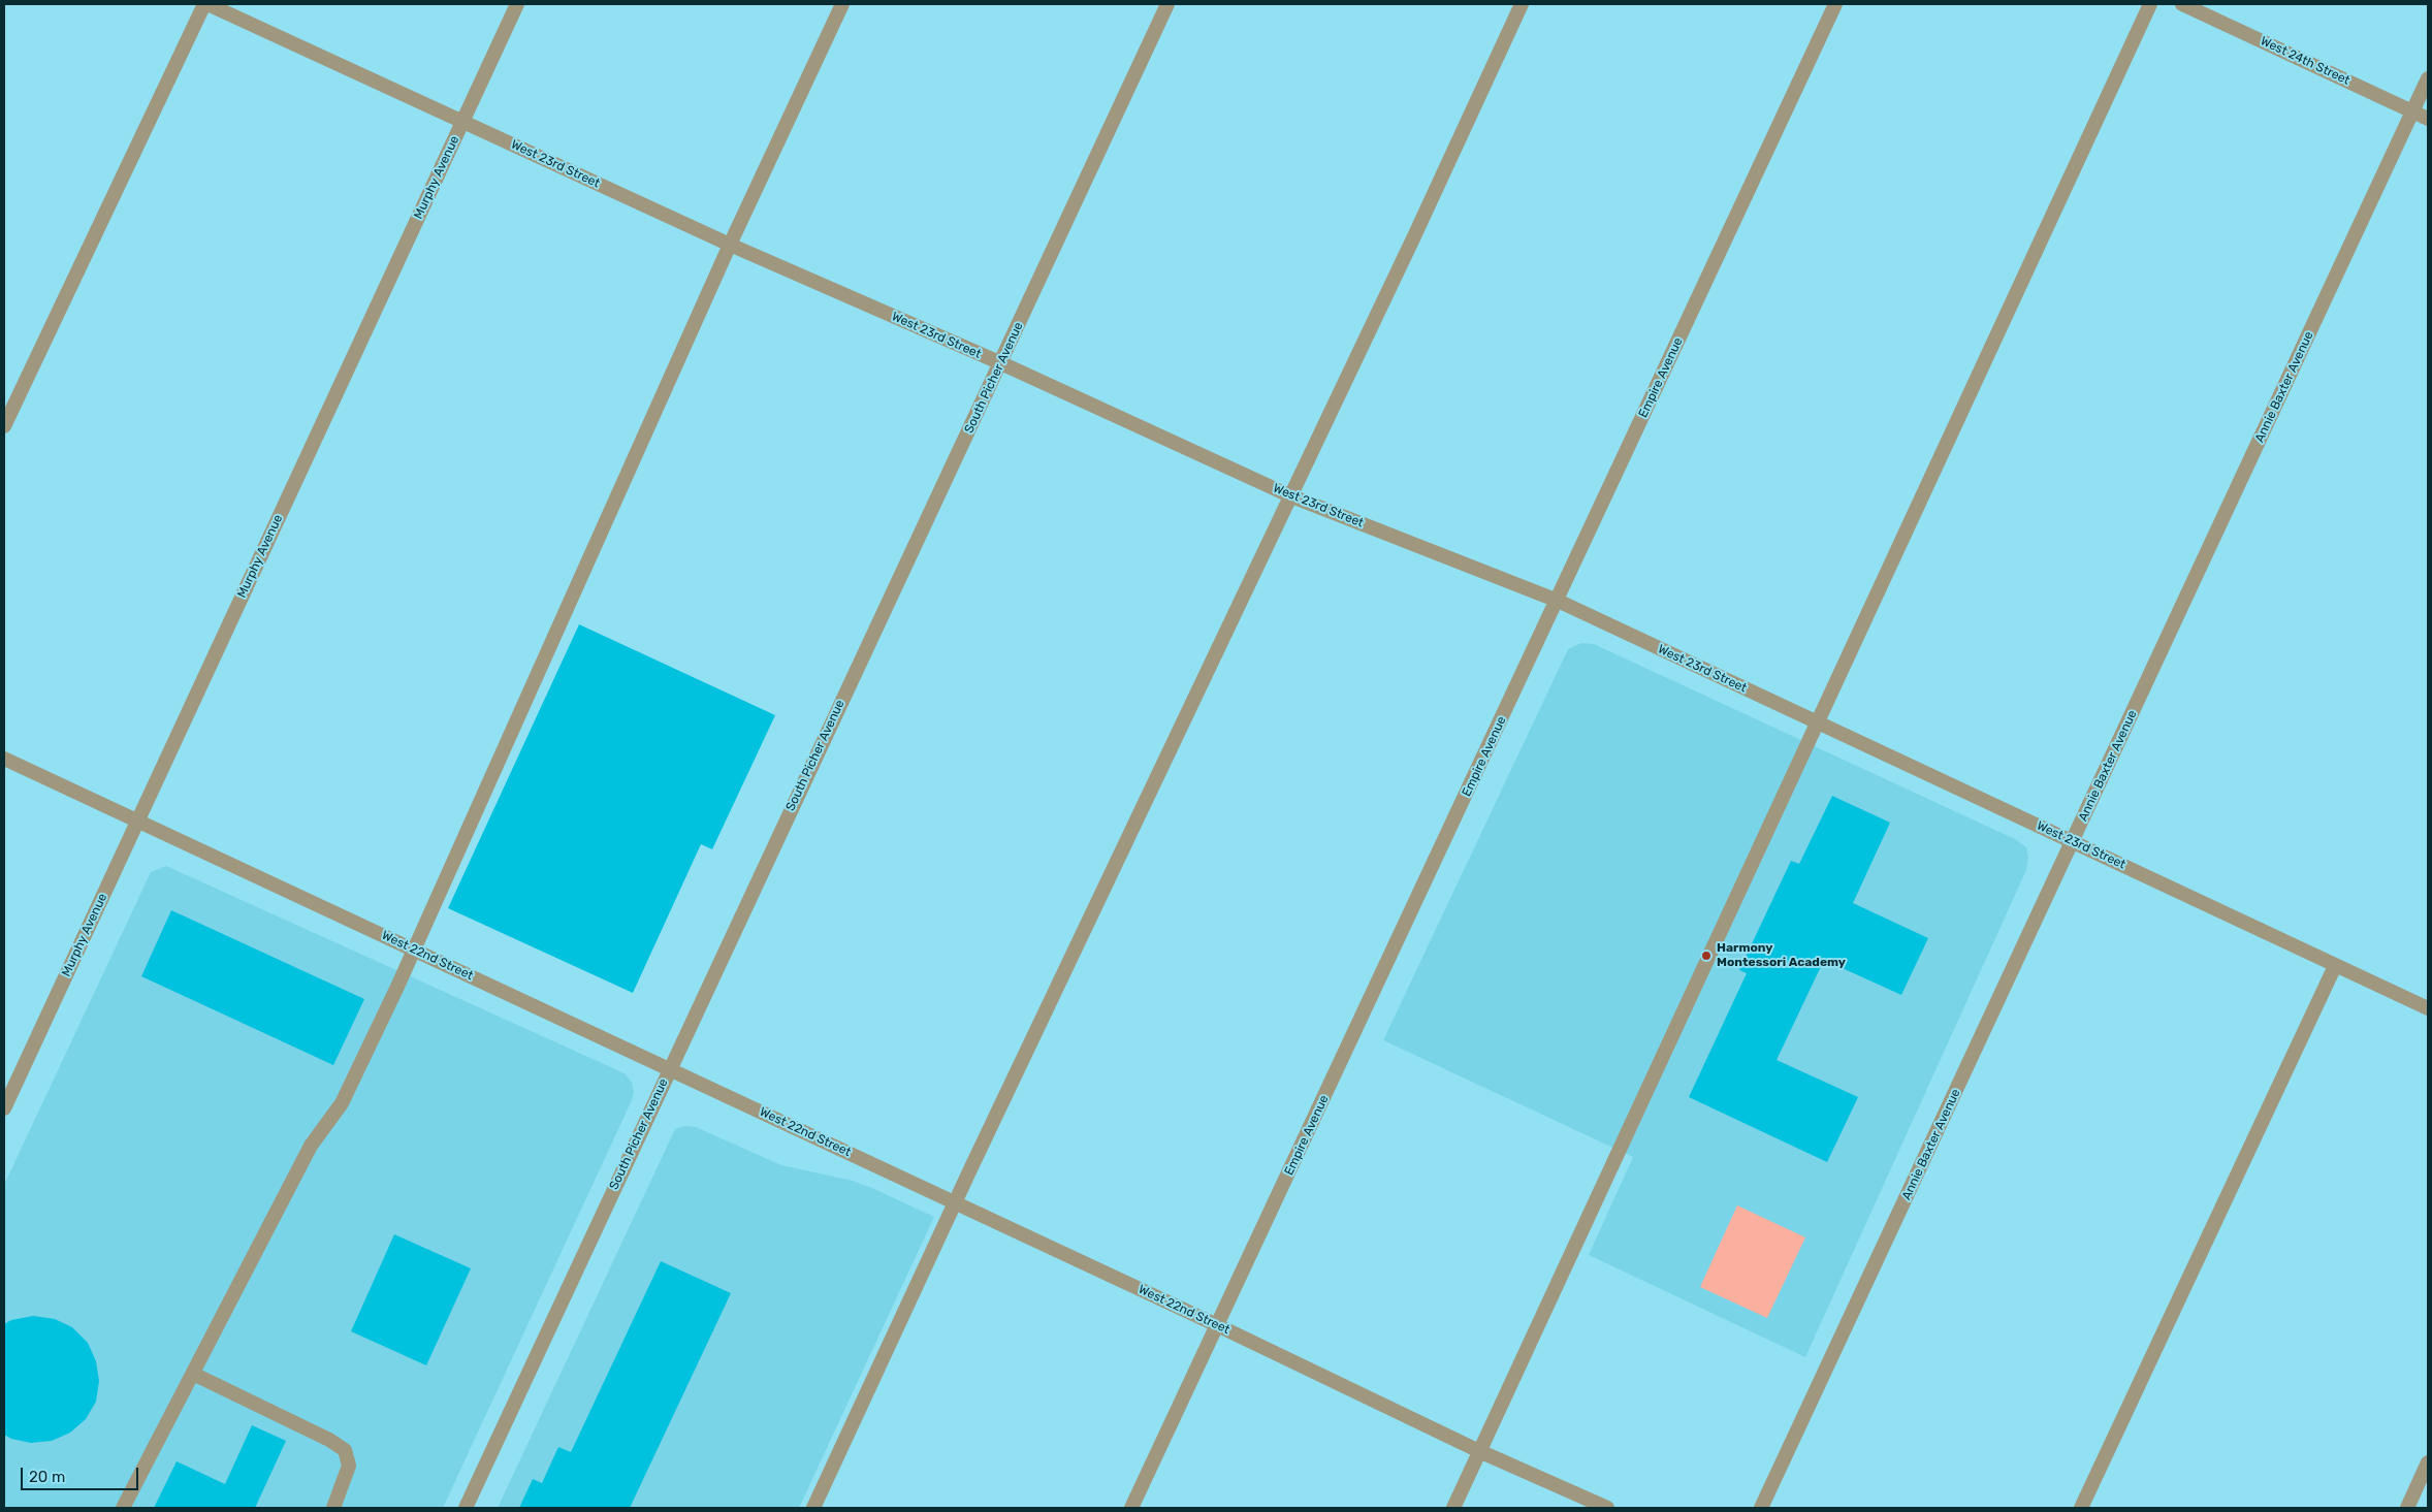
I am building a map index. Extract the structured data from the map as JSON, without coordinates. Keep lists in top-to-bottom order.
{
  "streets": {
    "street": [
      "West 24th Street",
      "West 23rd Street",
      "Murphy Avenue",
      "South Picher Avenue",
      "Empire Avenue",
      "Annie Baxter Avenue",
      "West 22nd Street"
    ]
  },
  "crossings": [
    ["West 24th Street", "Annie Baxter Avenue"],
    ["West 23rd Street", "Murphy Avenue"],
    ["West 23rd Street", "South Picher Avenue"],
    ["West 23rd Street", "Empire Avenue"],
    ["West 23rd Street", "Annie Baxter Avenue"],
    ["Murphy Avenue", "West 22nd Street"],
    ["South Picher Avenue", "West 22nd Street"],
    ["Empire Avenue", "West 22nd Street"]
  ],
  "places": ["Harmony Montessori Academy"],
  "scale_bar": "20 m"
}
